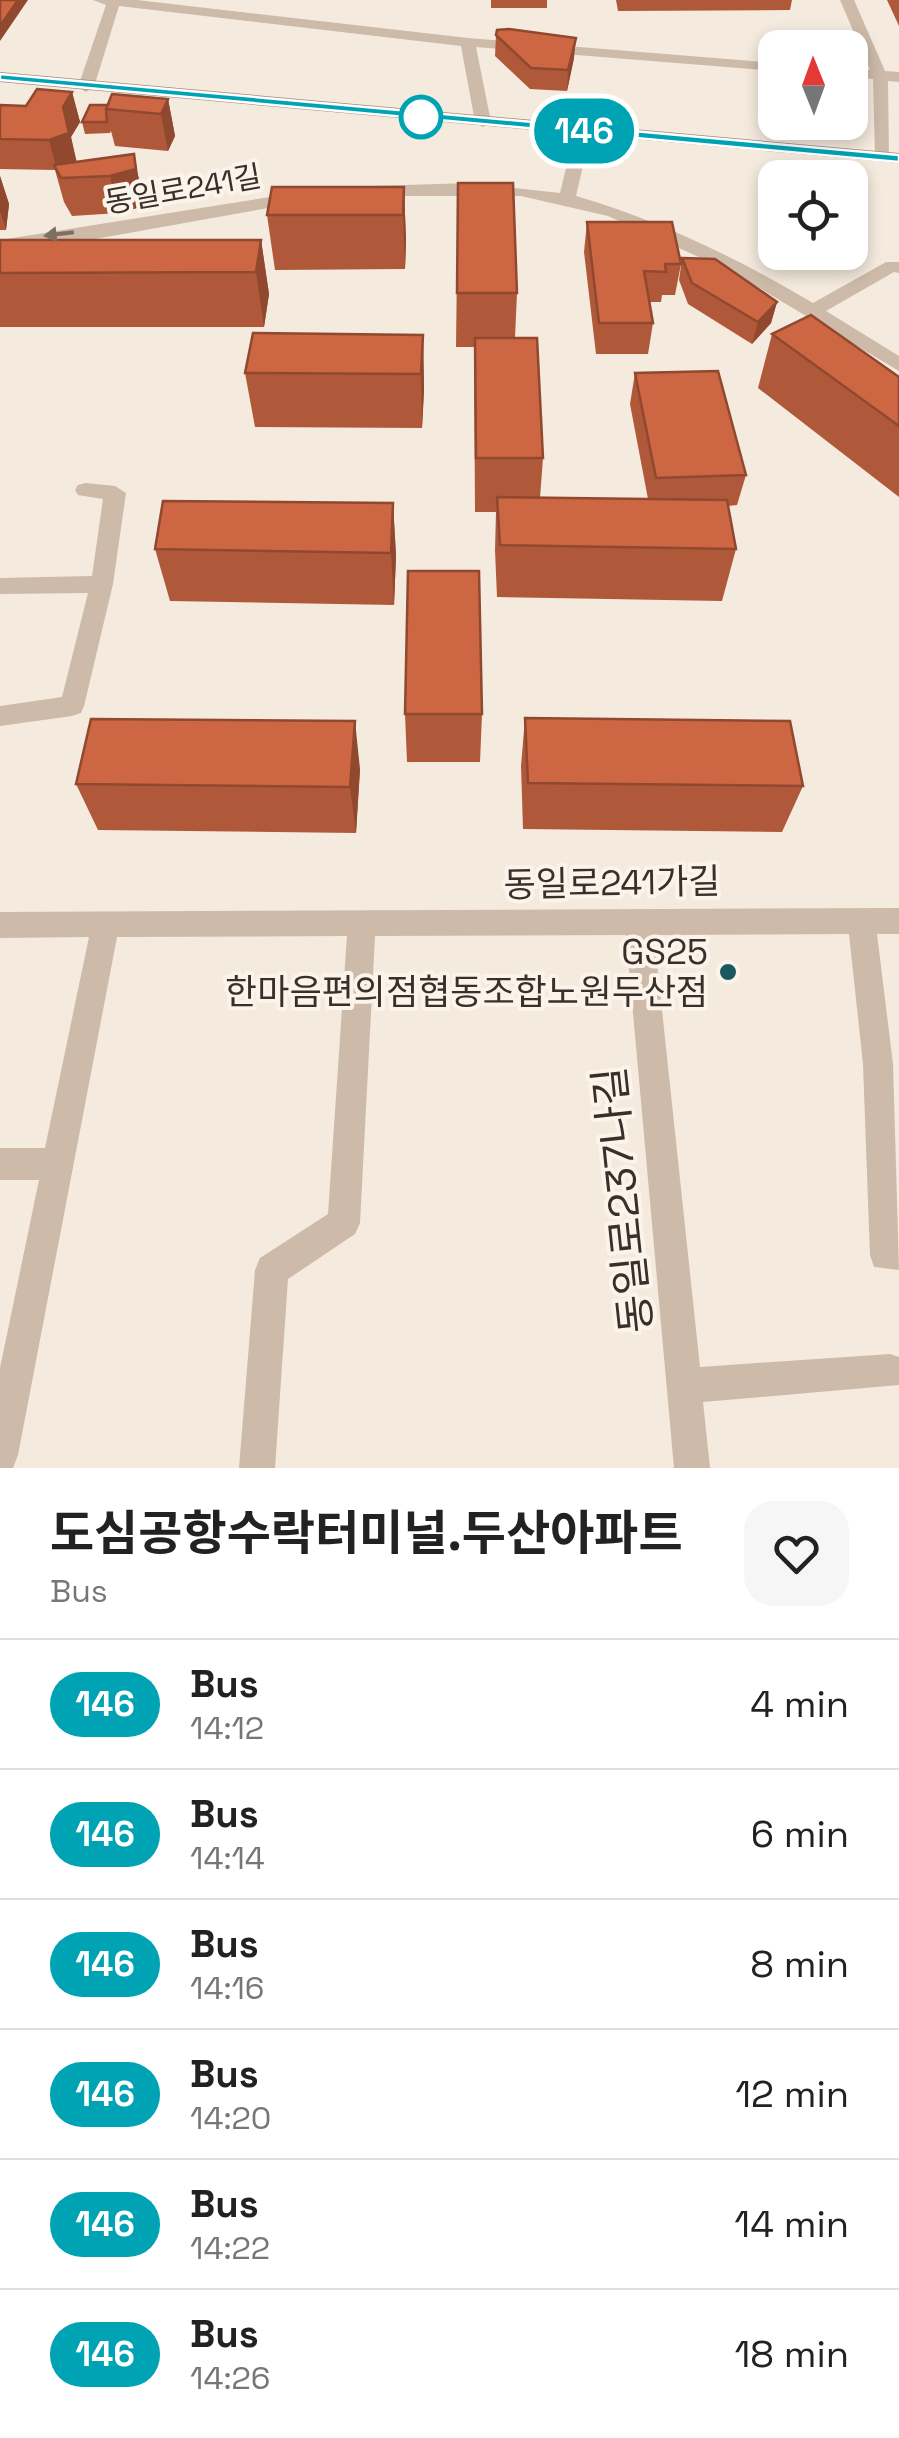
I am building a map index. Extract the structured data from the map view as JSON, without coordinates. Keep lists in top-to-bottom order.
{
  "streets": {
    "street": ["동일로241길", "동일로241가길", "동일로237나길"]
  },
  "crossings": [
    ["동일로241가길", "동일로237나길"]
  ],
  "places": ["GS25 한마음편의점협동조합노원두산점"],
  "lines": ["bus line 146"],
  "north": "top",
  "page": {
    "on_map": "146",
    "heading": ["도심공항수락터미널.두산아파트", "Bus"],
    "list": [
      {
        "mark": "146",
        "name": "Bus",
        "note": "14:12",
        "value": "4 min"
      },
      {
        "mark": "146",
        "name": "Bus",
        "note": "14:14",
        "value": "6 min"
      },
      {
        "mark": "146",
        "name": "Bus",
        "note": "14:16",
        "value": "8 min"
      },
      {
        "mark": "146",
        "name": "Bus",
        "note": "14:20",
        "value": "12 min"
      },
      {
        "mark": "146",
        "name": "Bus",
        "note": "14:22",
        "value": "14 min"
      },
      {
        "mark": "146",
        "name": "Bus",
        "note": "14:26",
        "value": "18 min"
      }
    ]
  }
}
